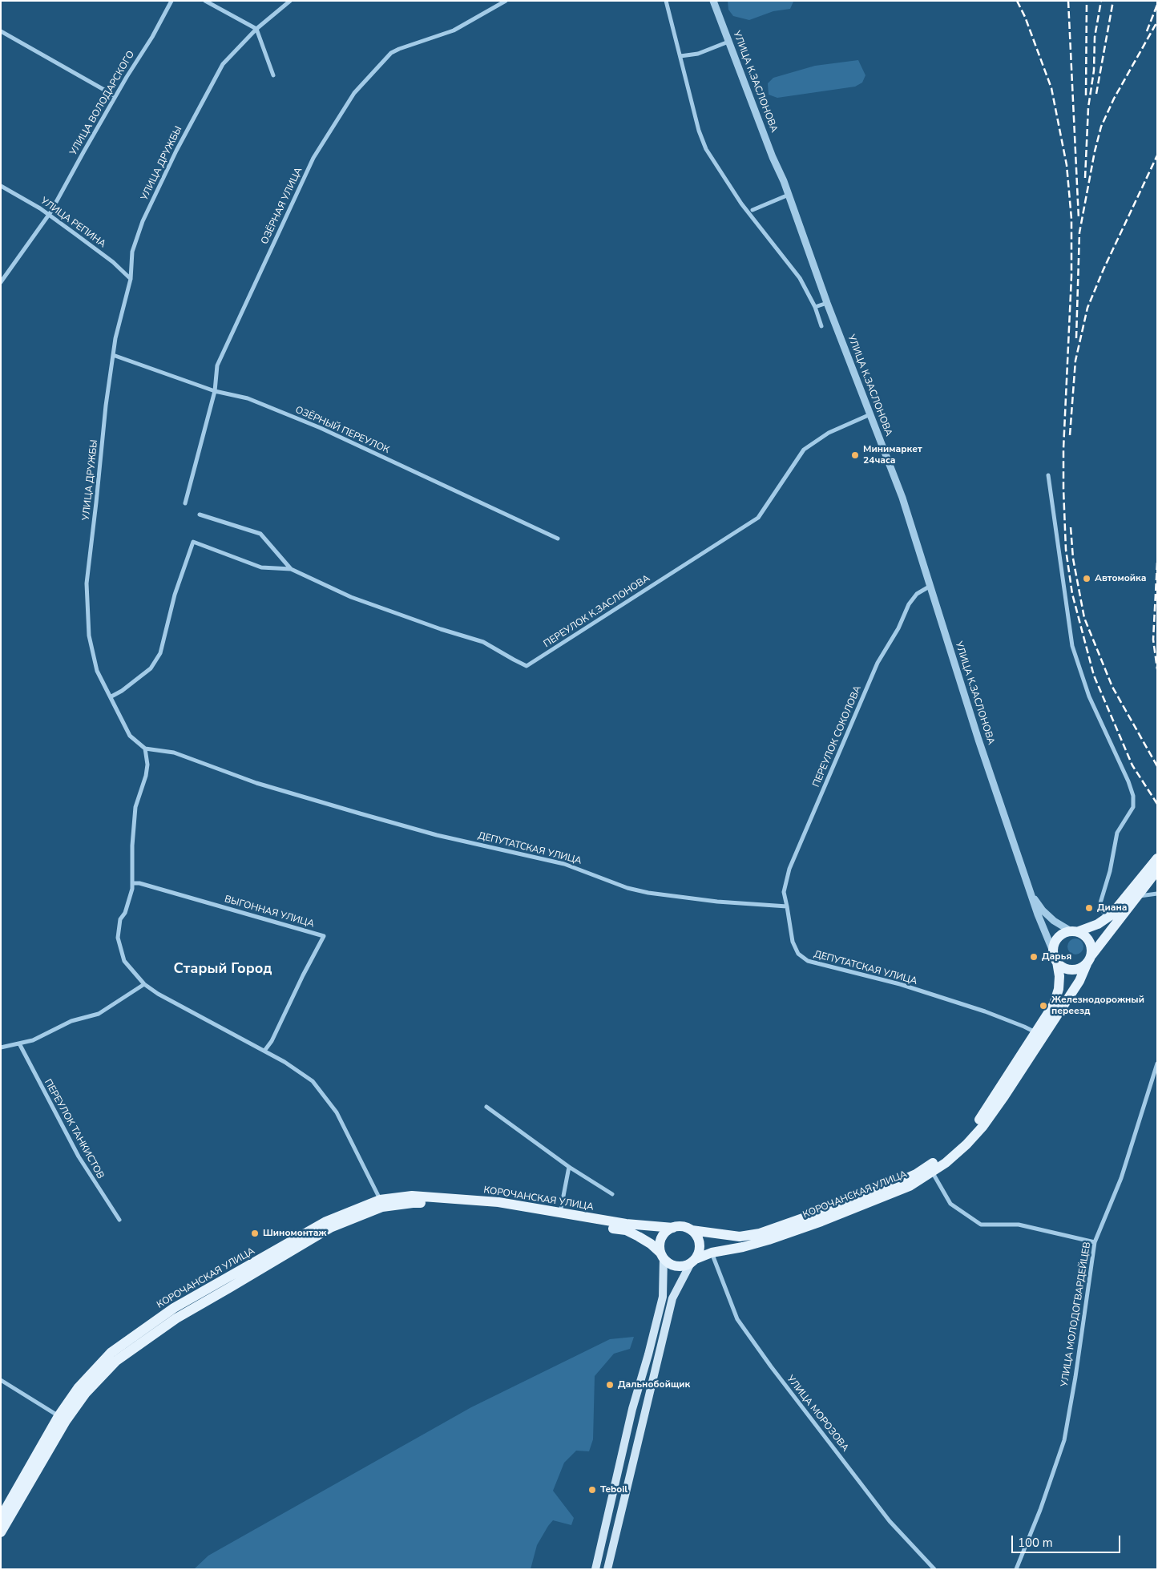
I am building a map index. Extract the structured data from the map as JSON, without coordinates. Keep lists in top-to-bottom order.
{
  "streets": {
    "main road": ["КОРОЧАНСКАЯ УЛИЦА"],
    "street": [
      "УЛИЦА К.ЗАСЛОНОВА",
      "УЛИЦА ВОЛОДАРСКОГО",
      "УЛИЦА ДРУЖБЫ",
      "ОЗЁРНАЯ УЛИЦА",
      "УЛИЦА РЕПИНА",
      "ОЗЁРНЫЙ ПЕРЕУЛОК",
      "ПЕРЕУЛОК К.ЗАСЛОНОВА",
      "ПЕРЕУЛОК СОКОЛОВА",
      "ДЕПУТАТСКАЯ УЛИЦА",
      "ВЫГОННАЯ УЛИЦА",
      "ПЕРЕУЛОК ТАНКИСТОВ",
      "УЛИЦА МОЛОДОГВАРДЕЙЦЕВ",
      "УЛИЦА МОРОЗОВА"
    ]
  },
  "crossings": [
    ["УЛИЦА К.ЗАСЛОНОВА", "ПЕРЕУЛОК К.ЗАСЛОНОВА"],
    ["УЛИЦА К.ЗАСЛОНОВА", "ПЕРЕУЛОК СОКОЛОВА"],
    ["УЛИЦА К.ЗАСЛОНОВА", "КОРОЧАНСКАЯ УЛИЦА"],
    ["УЛИЦА ВОЛОДАРСКОГО", "УЛИЦА РЕПИНА"],
    ["УЛИЦА ДРУЖБЫ", "УЛИЦА РЕПИНА"],
    ["УЛИЦА ДРУЖБЫ", "ОЗЁРНЫЙ ПЕРЕУЛОК"],
    ["УЛИЦА ДРУЖБЫ", "ПЕРЕУЛОК К.ЗАСЛОНОВА"],
    ["УЛИЦА ДРУЖБЫ", "ДЕПУТАТСКАЯ УЛИЦА"],
    ["ОЗЁРНАЯ УЛИЦА", "ОЗЁРНЫЙ ПЕРЕУЛОК"],
    ["ПЕРЕУЛОК СОКОЛОВА", "ДЕПУТАТСКАЯ УЛИЦА"],
    ["ДЕПУТАТСКАЯ УЛИЦА", "КОРОЧАНСКАЯ УЛИЦА"],
    ["КОРОЧАНСКАЯ УЛИЦА", "УЛИЦА МОРОЗОВА"]
  ],
  "districts": ["Старый Город"],
  "places": [
    "Минимаркет 24часа",
    "Автомойка",
    "Диана",
    "Дарья",
    "Железнодорожный переезд",
    "Шиномонтаж",
    "Дальнобойщик",
    "Teboil"
  ],
  "scale_bar": "100 m"
}
